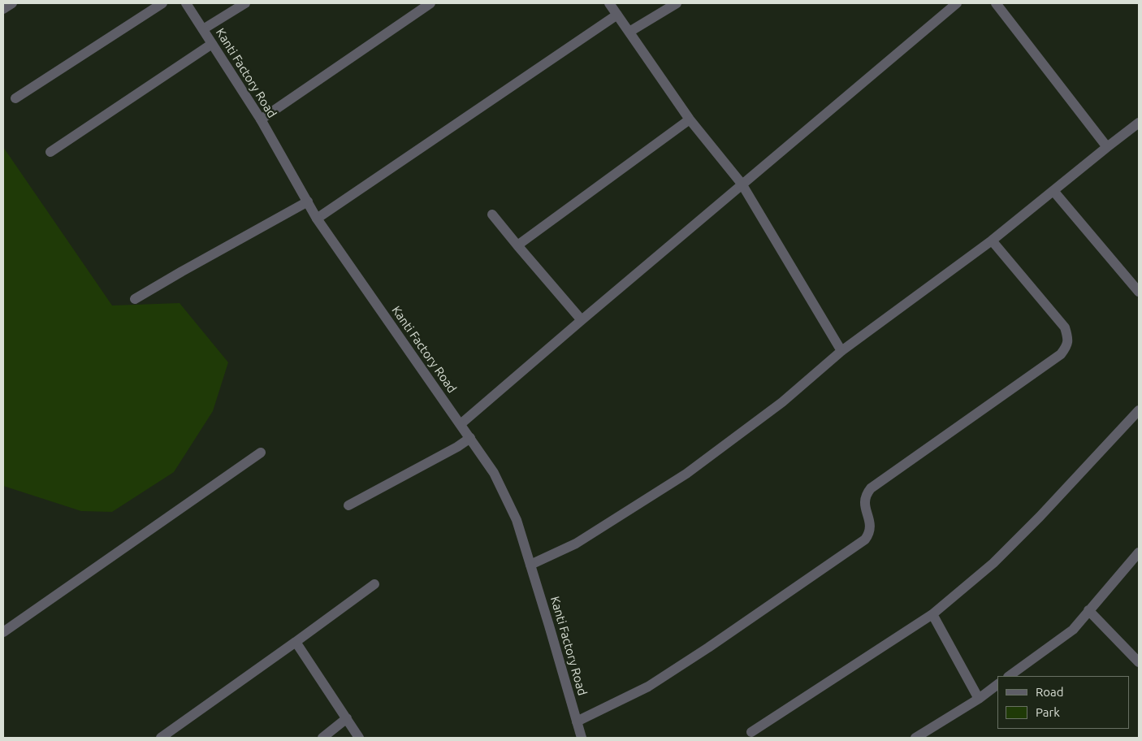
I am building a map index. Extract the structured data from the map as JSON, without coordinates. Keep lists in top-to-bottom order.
{
  "streets": {
    "street": ["Kanti Factory Road"]
  },
  "legend": ["Road", "Park"]
}
